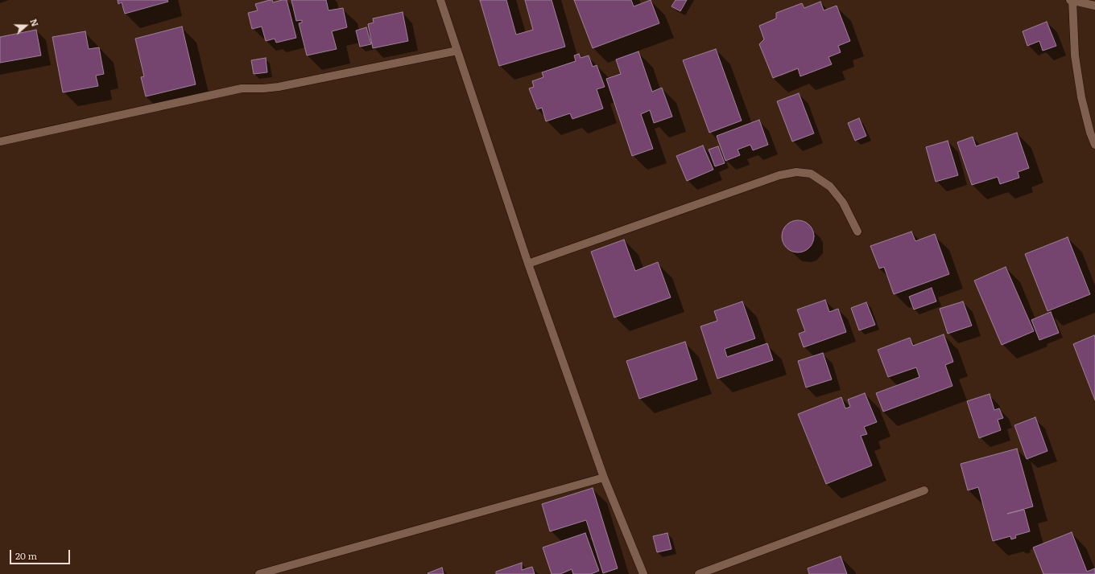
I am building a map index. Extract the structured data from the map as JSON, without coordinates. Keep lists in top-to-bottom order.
{
  "scale_bar": "20 m",
  "north": "right"
}
